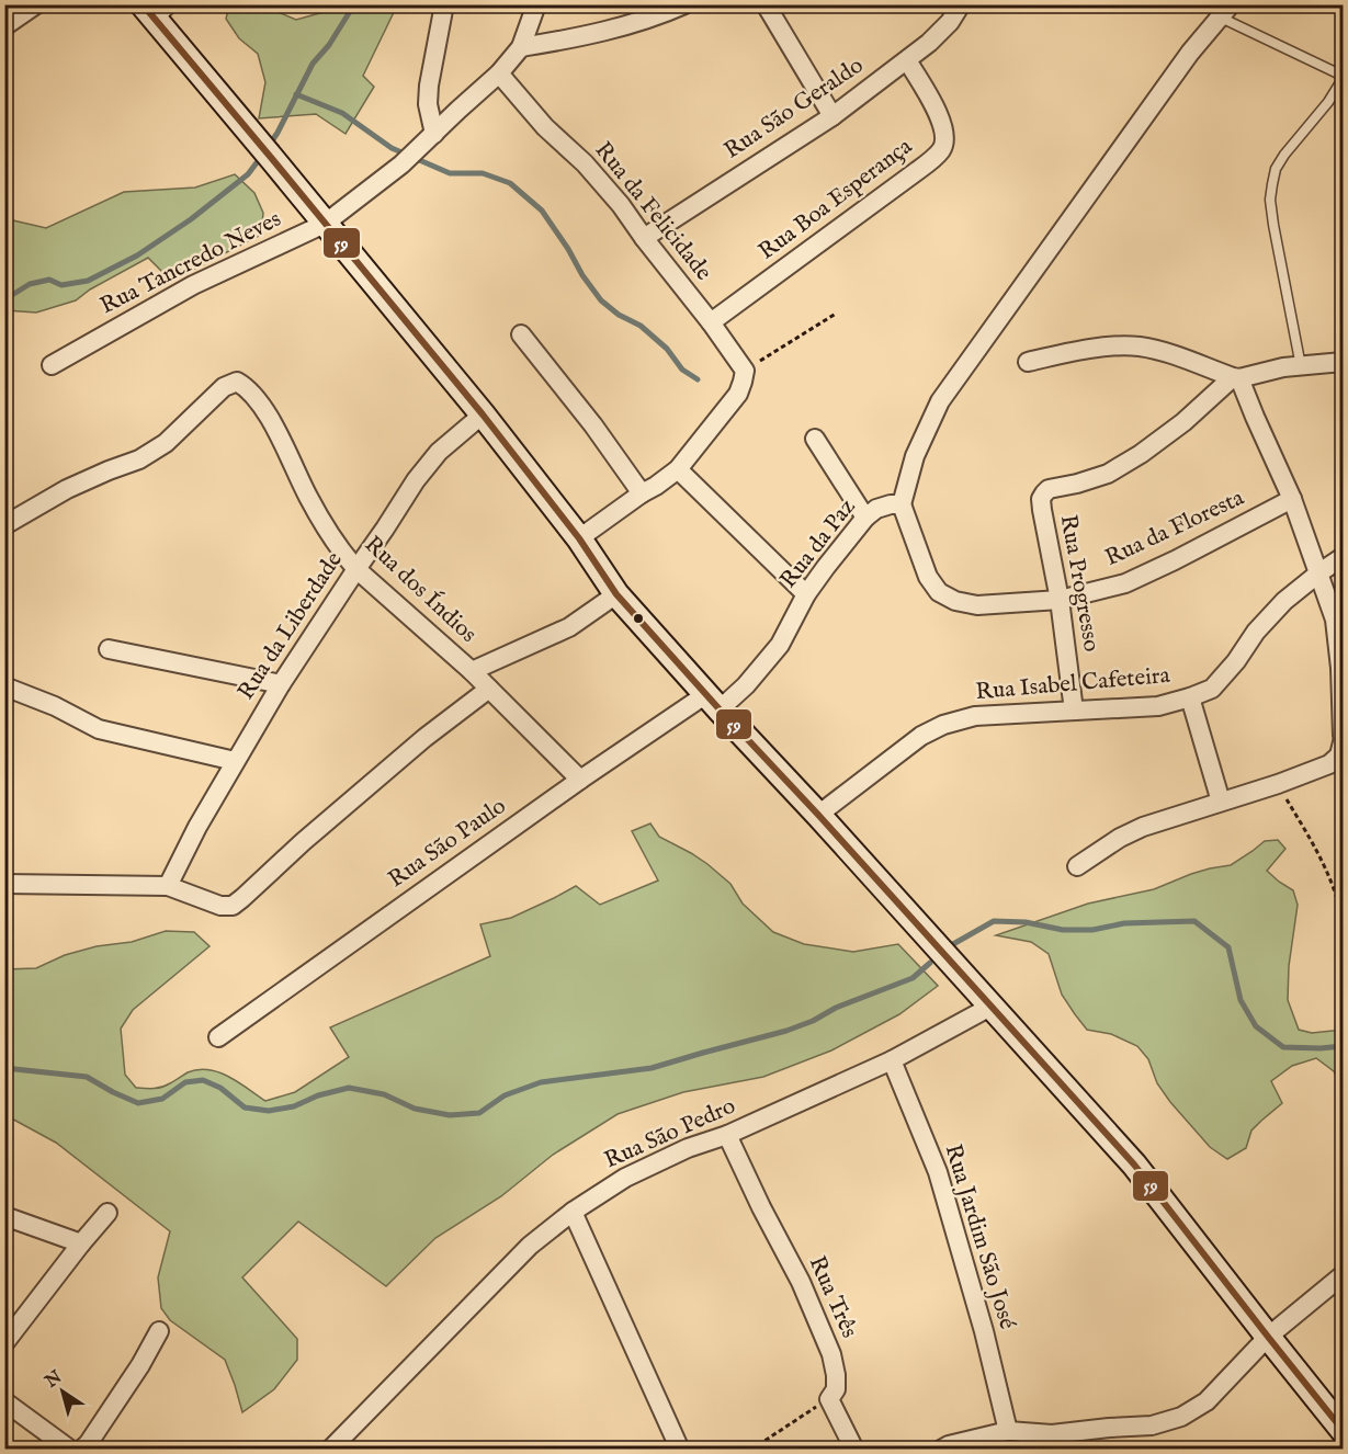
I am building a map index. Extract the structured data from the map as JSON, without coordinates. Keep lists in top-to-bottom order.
{
  "streets": {
    "street": [
      "Rua São Geraldo",
      "Rua Boa Esperança",
      "Rua da Felicidade",
      "Rua Tancredo Neves",
      "Rua da Floresta",
      "Rua da Paz",
      "Rua Progresso",
      "Rua dos Índios",
      "Rua da Liberdade",
      "Rua Isabel Cafeteira",
      "Rua São Paulo",
      "Rua São Pedro",
      "Rua Jardim São José",
      "Rua Três"
    ]
  },
  "crossings": [
    ["Rua São Geraldo", "Rua Boa Esperança"],
    ["Rua São Geraldo", "Rua da Felicidade"],
    ["Rua Boa Esperança", "Rua da Felicidade"],
    ["Rua da Felicidade", "Rua Tancredo Neves"],
    ["Rua da Floresta", "Rua da Paz"],
    ["Rua da Floresta", "Rua Progresso"],
    ["Rua da Paz", "Rua São Paulo"],
    ["Rua Progresso", "Rua Isabel Cafeteira"],
    ["Rua dos Índios", "Rua da Liberdade"],
    ["Rua dos Índios", "Rua São Paulo"],
    ["Rua São Pedro", "Rua Jardim São José"],
    ["Rua São Pedro", "Rua Três"]
  ],
  "lines": ["transit line 59"],
  "north": "top left"
}
